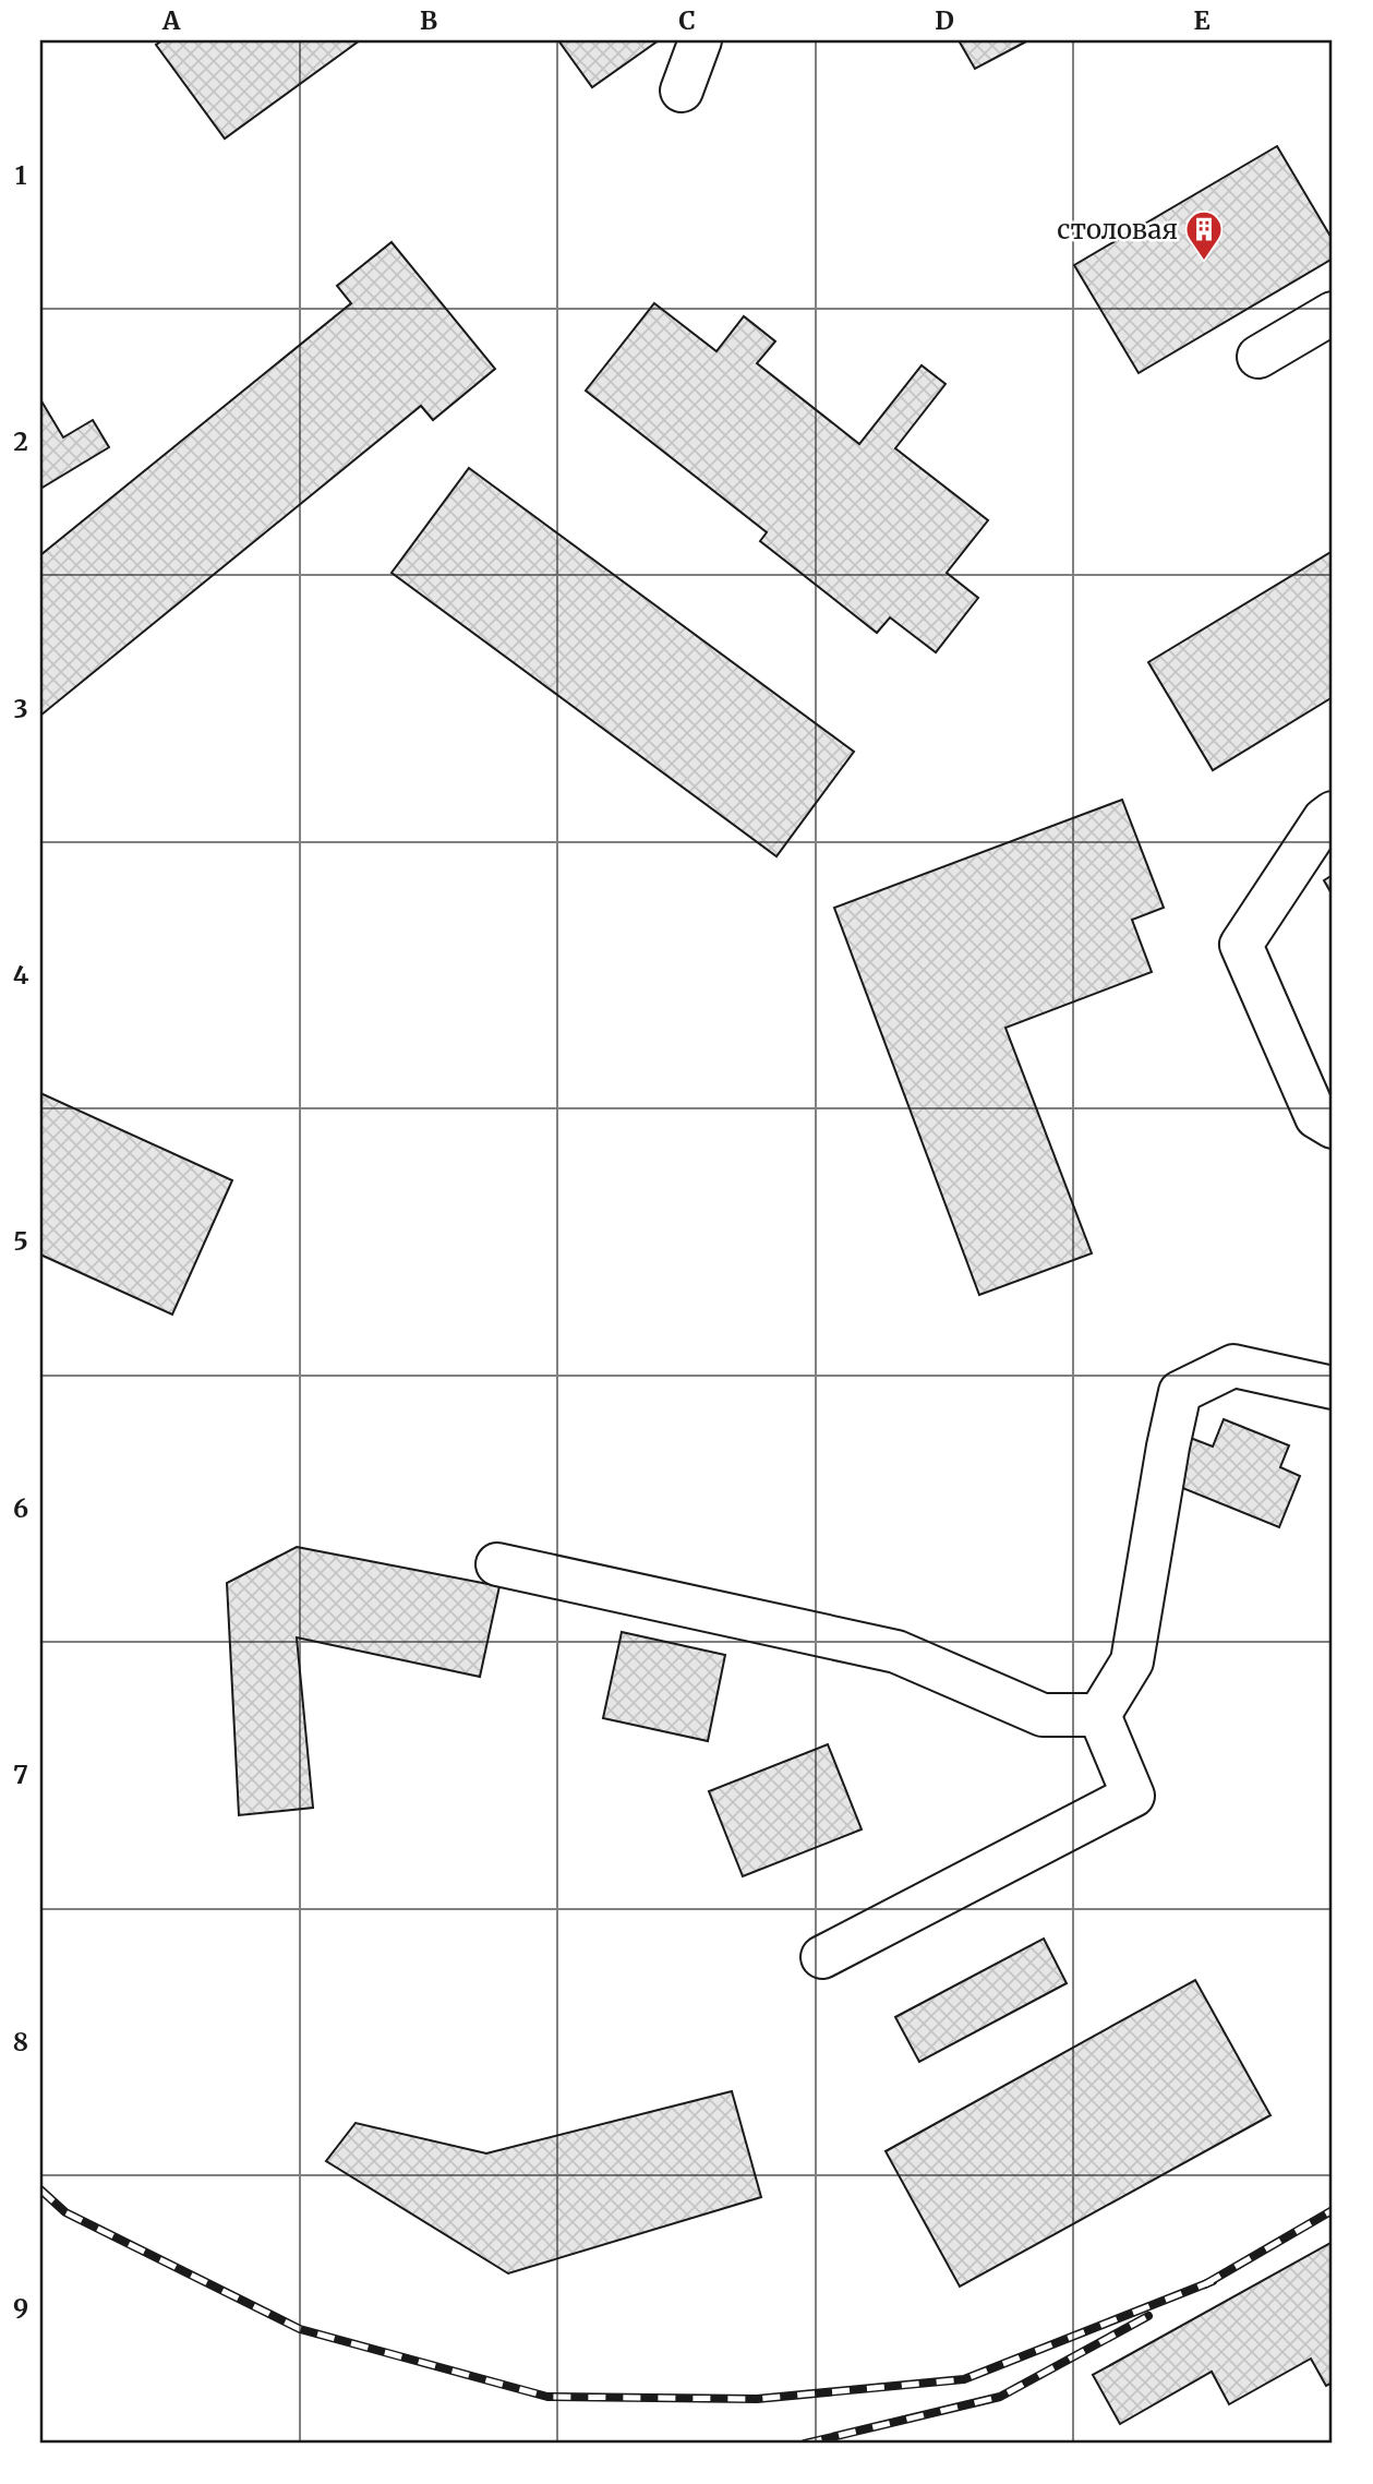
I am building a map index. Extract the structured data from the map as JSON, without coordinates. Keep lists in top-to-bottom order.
{
  "places": {
    "building": ["столовая"]
  },
  "grid": {
    "columns": [
      "A",
      "B",
      "C",
      "D",
      "E"
    ],
    "rows": [
      "1",
      "2",
      "3",
      "4",
      "5",
      "6",
      "7",
      "8",
      "9"
    ]
  }
}
